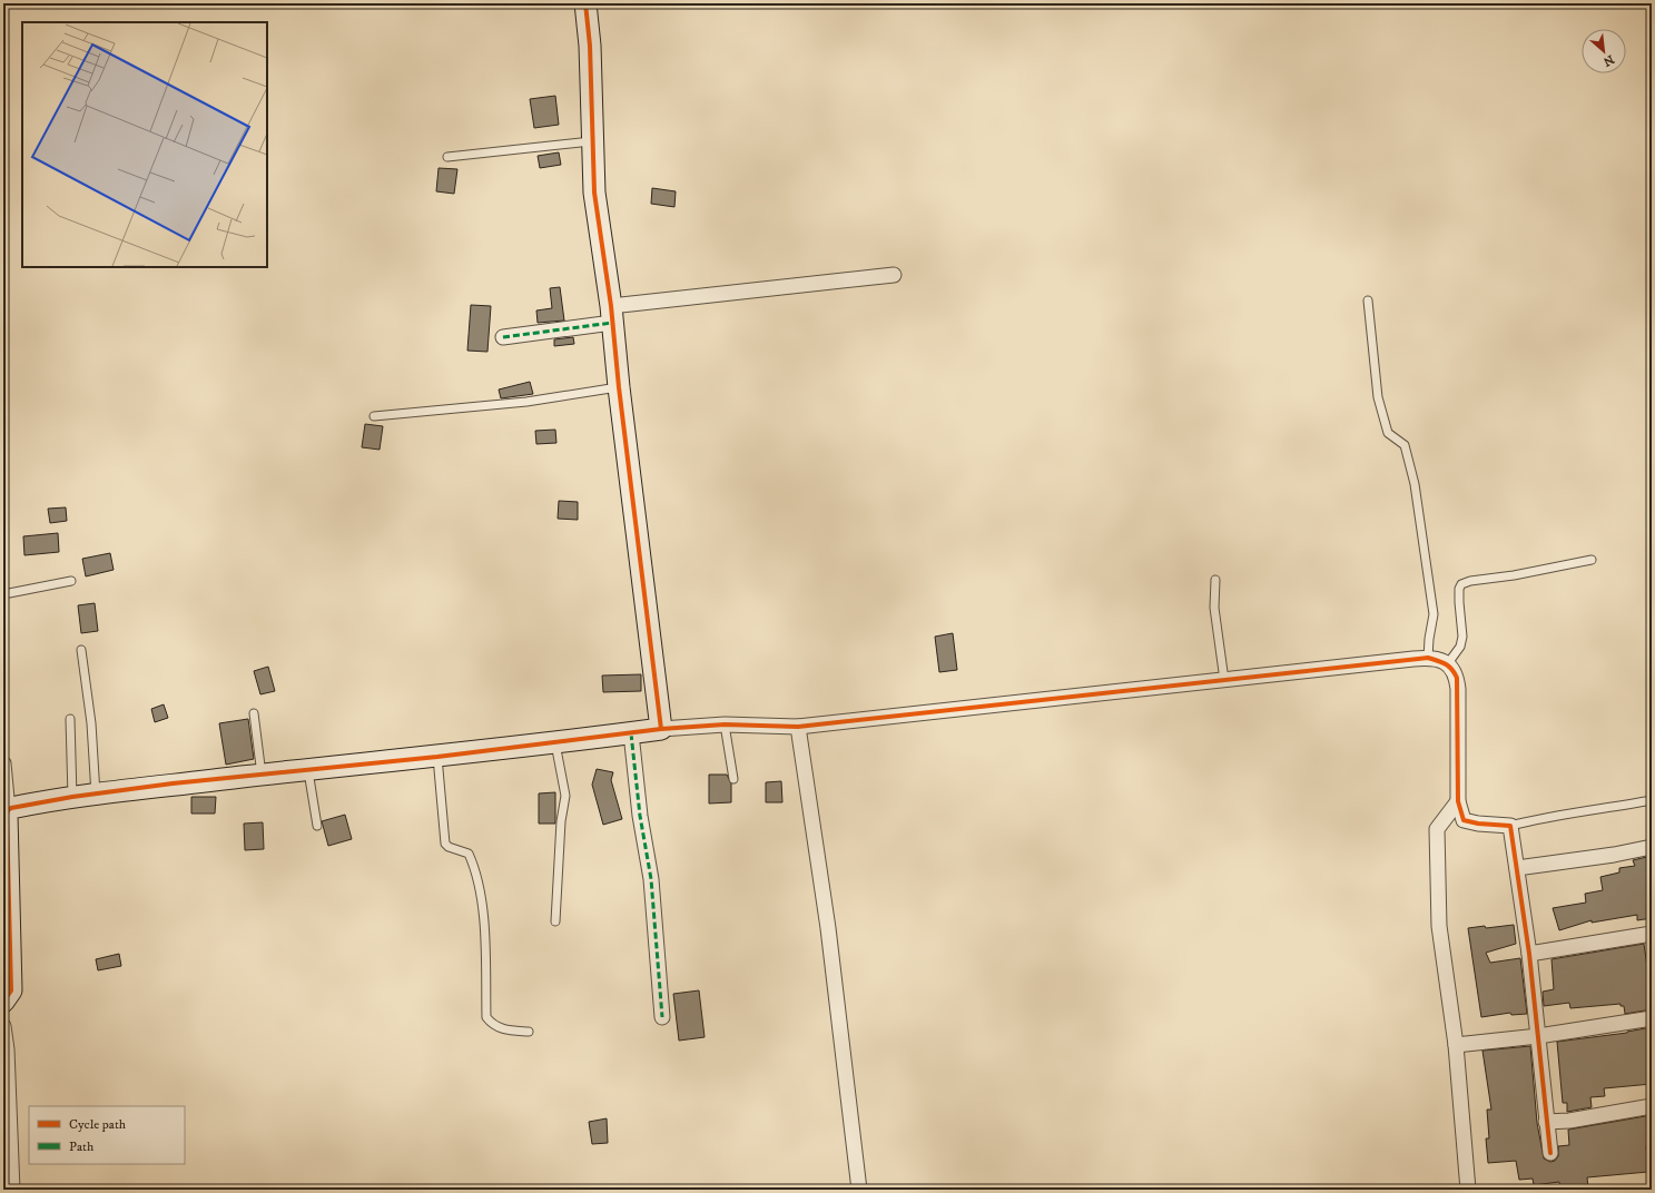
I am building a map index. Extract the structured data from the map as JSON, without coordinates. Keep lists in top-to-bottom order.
{
  "legend": ["Cycle path", "Path"],
  "north": "bottom right"
}
